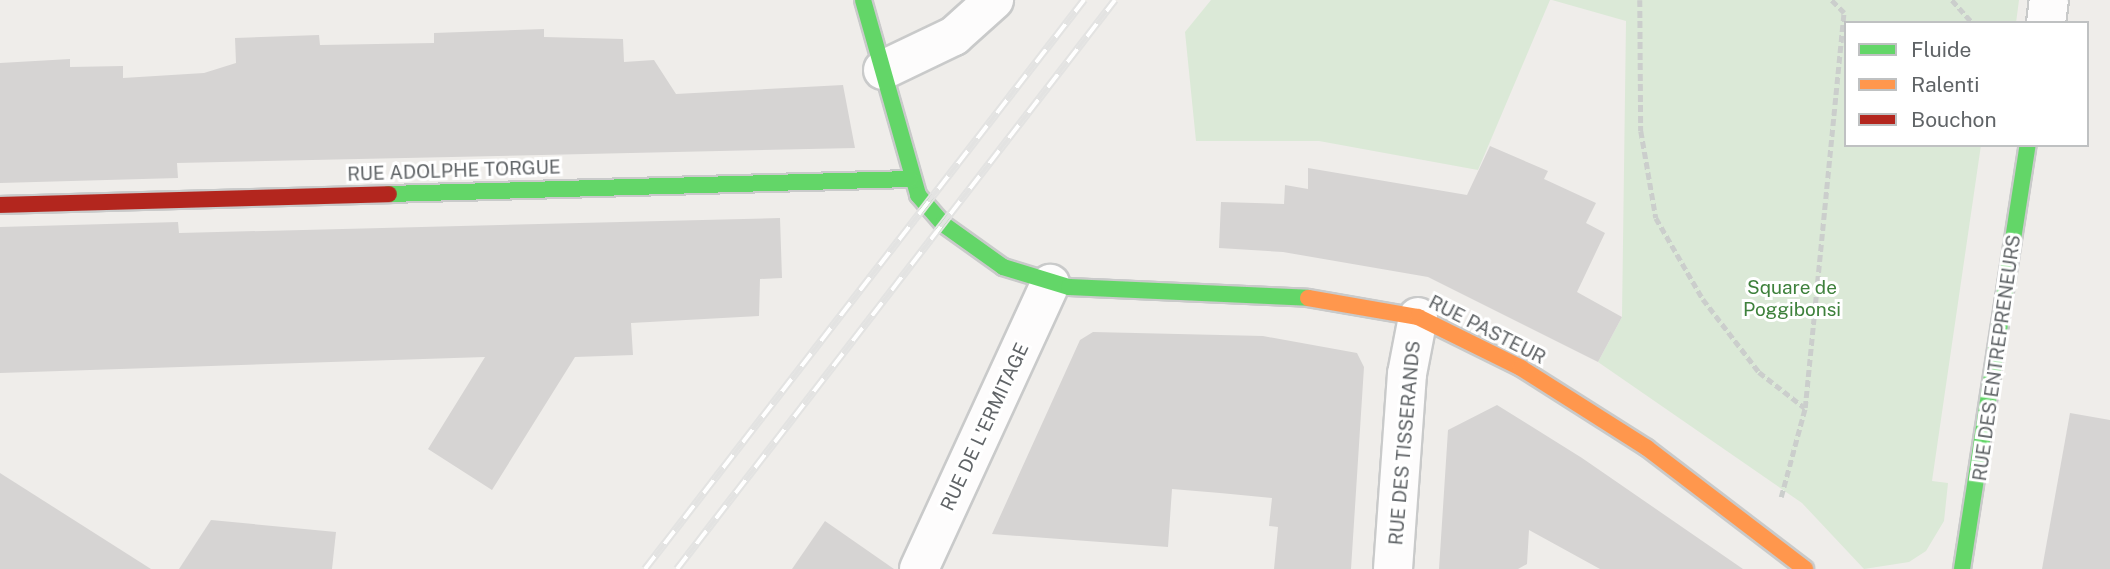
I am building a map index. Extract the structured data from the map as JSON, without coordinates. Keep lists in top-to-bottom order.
{
  "streets": {
    "street": [
      "RUE ADOLPHE TORGUE",
      "RUE PASTEUR",
      "RUE DES ENTREPRENEURS",
      "RUE DE L'ERMITAGE",
      "RUE DES TISSERANDS"
    ]
  },
  "crossings": [
    ["RUE ADOLPHE TORGUE", "RUE PASTEUR"],
    ["RUE PASTEUR", "RUE DE L'ERMITAGE"],
    ["RUE PASTEUR", "RUE DES TISSERANDS"]
  ],
  "parks": ["Square de Poggibonsi"],
  "legend": ["Fluide", "Ralenti", "Bouchon"]
}
